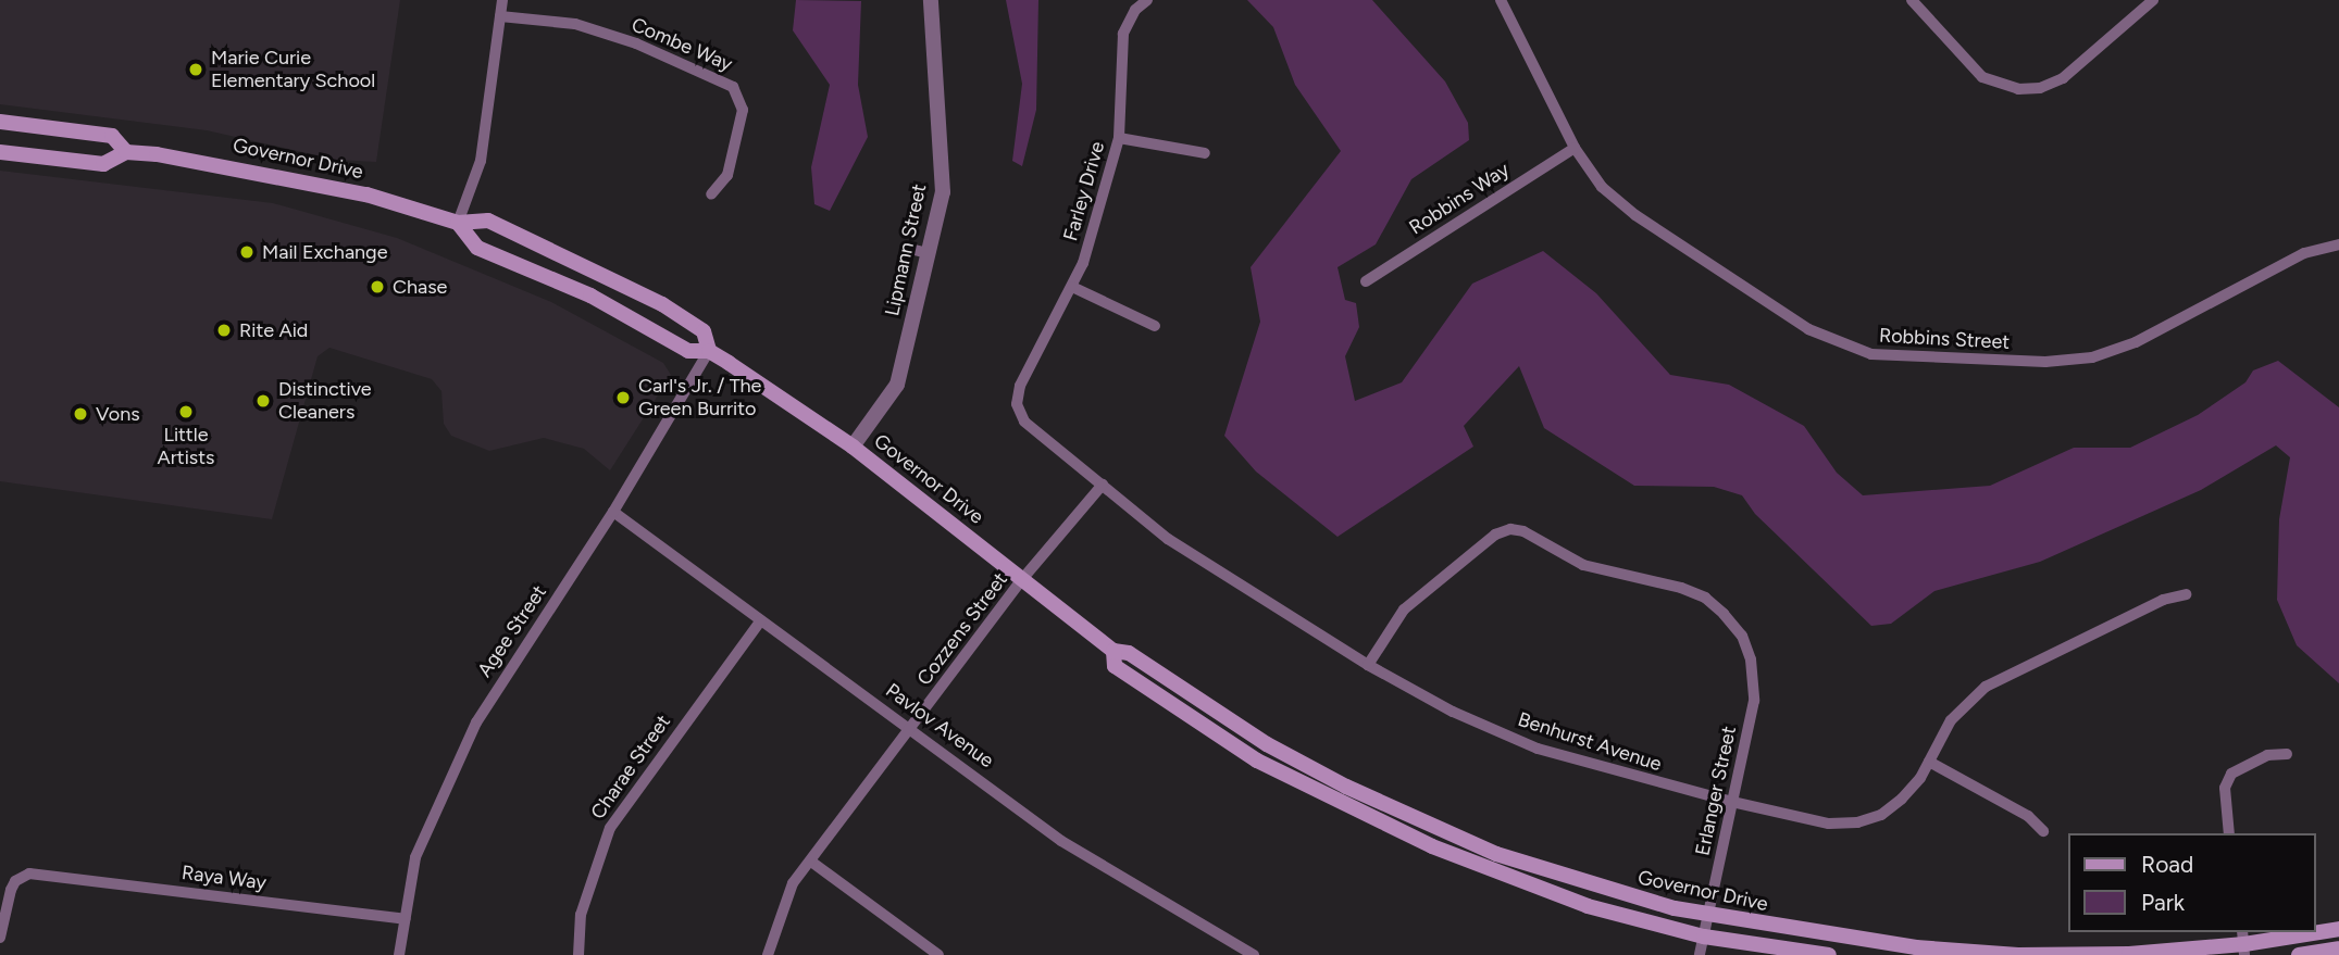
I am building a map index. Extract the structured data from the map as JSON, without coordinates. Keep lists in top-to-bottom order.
{
  "streets": {
    "main road": ["Governor Drive"],
    "street": [
      "Combe Way",
      "Farley Drive",
      "Robbins Way",
      "Lipmann Street",
      "Robbins Street",
      "Cozzens Street",
      "Agee Street",
      "Pavlov Avenue",
      "Benhurst Avenue",
      "Charae Street",
      "Erlanger Street",
      "Raya Way"
    ]
  },
  "crossings": [
    ["Governor Drive", "Lipmann Street"],
    ["Governor Drive", "Cozzens Street"],
    ["Governor Drive", "Agee Street"],
    ["Governor Drive", "Erlanger Street"],
    ["Farley Drive", "Benhurst Avenue"],
    ["Robbins Way", "Robbins Street"],
    ["Cozzens Street", "Pavlov Avenue"],
    ["Cozzens Street", "Benhurst Avenue"],
    ["Agee Street", "Pavlov Avenue"],
    ["Agee Street", "Raya Way"],
    ["Pavlov Avenue", "Charae Street"],
    ["Benhurst Avenue", "Erlanger Street"]
  ],
  "places": [
    "Marie Curie Elementary School",
    "Mail Exchange",
    "Chase",
    "Rite Aid",
    "Carl's Jr. / The Green Burrito",
    "Distinctive Cleaners",
    "Little Artists",
    "Vons"
  ],
  "legend": ["Road", "Park"]
}
